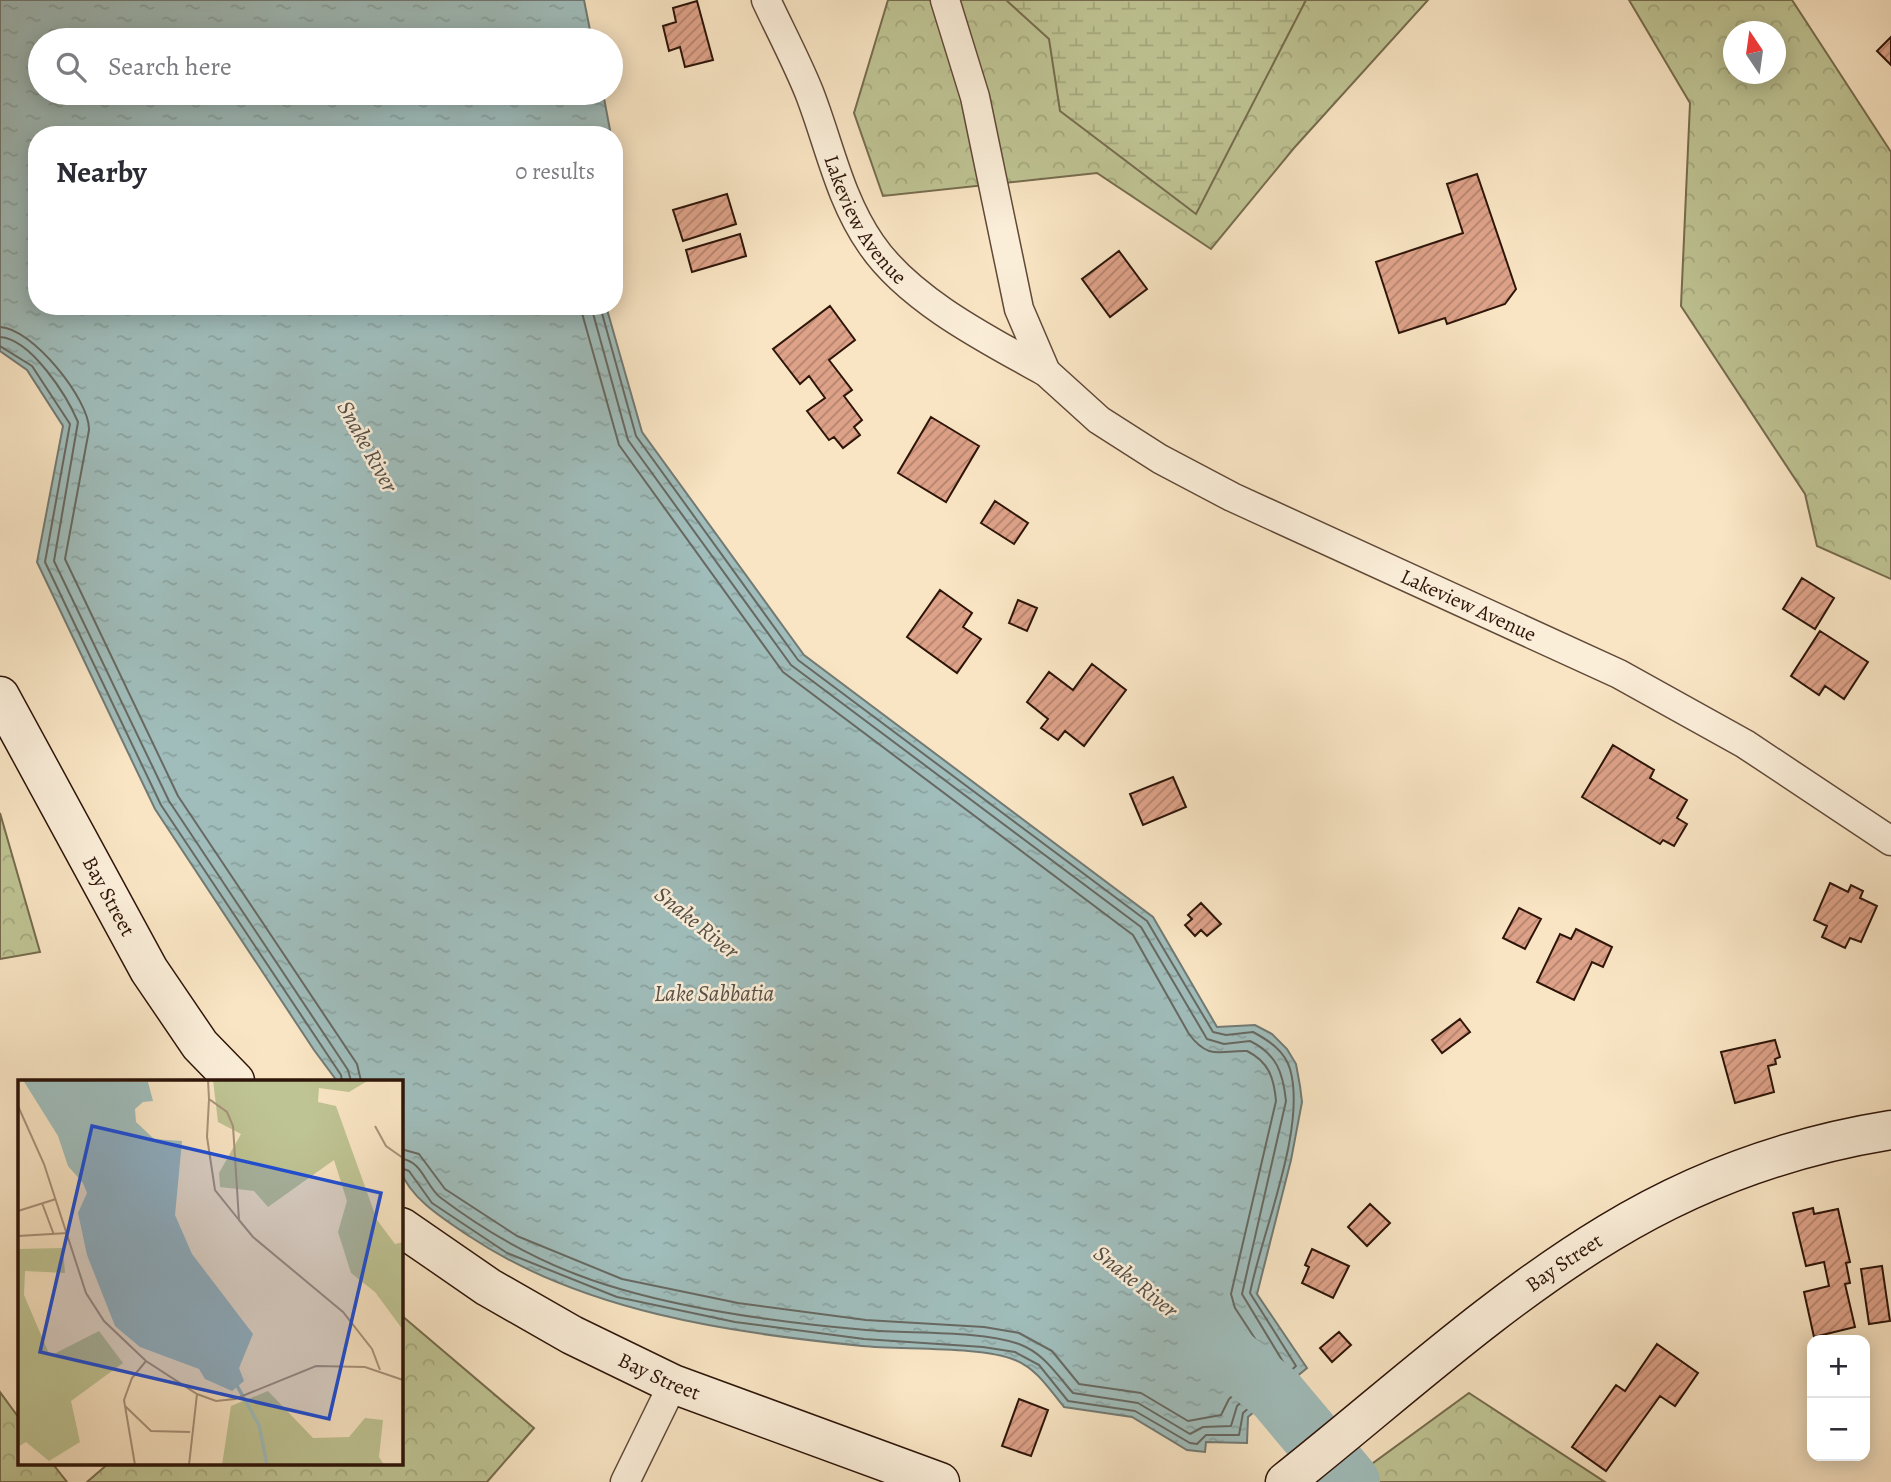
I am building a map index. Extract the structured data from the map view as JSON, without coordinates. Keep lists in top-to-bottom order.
{
  "streets": {
    "main road": ["Bay Street"],
    "street": ["Lakeview Avenue"]
  },
  "water": ["Snake River", "Lake Sabbatia"],
  "north": "top",
  "page": {
    "search": "Search here",
    "heading": ["Nearby", "0 results"],
    "map_buttons": ["+", "−"]
  }
}
